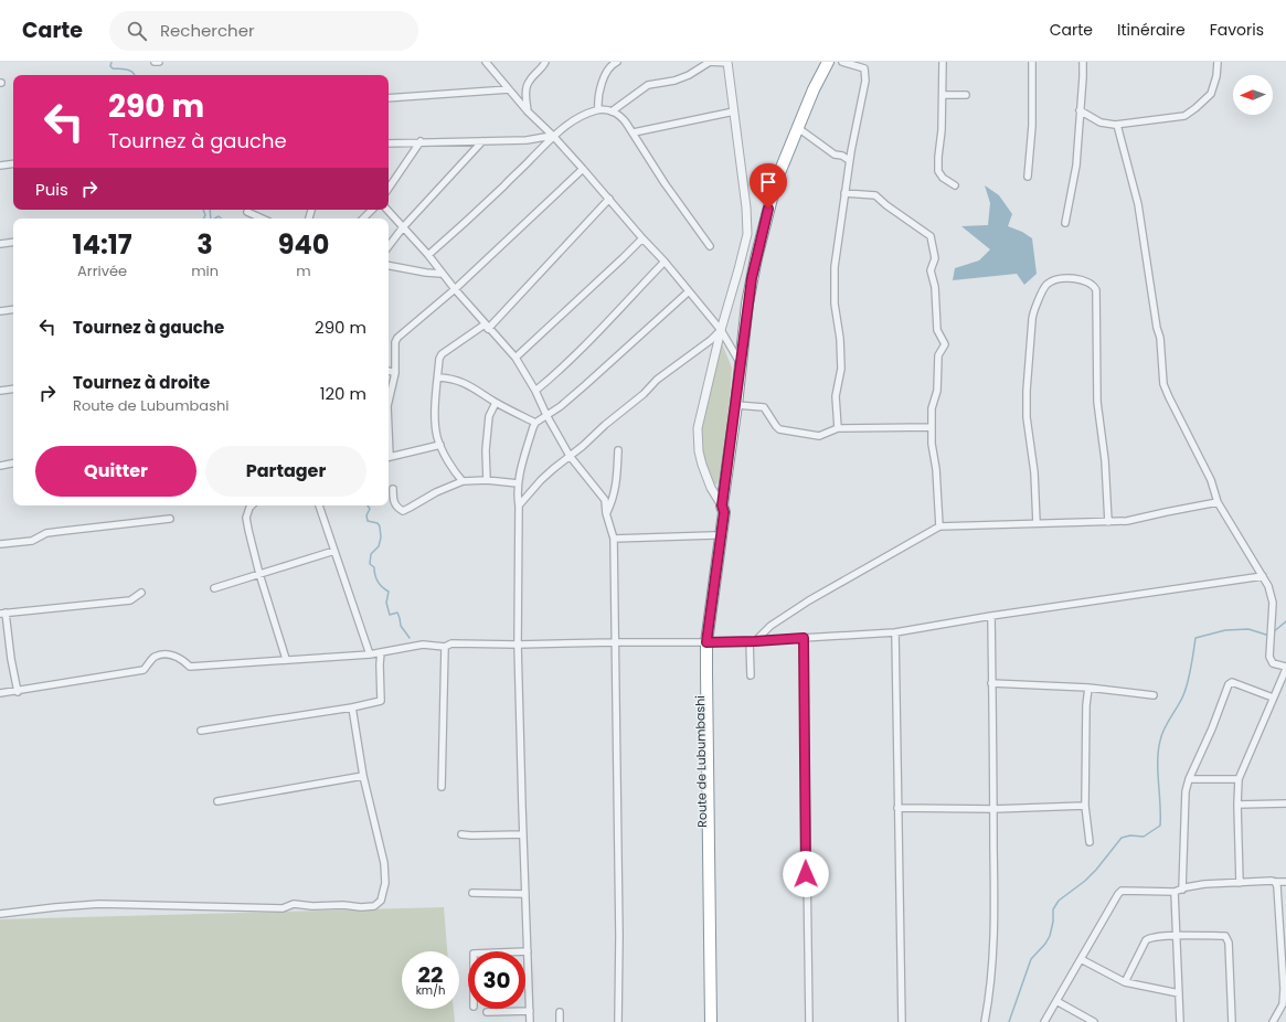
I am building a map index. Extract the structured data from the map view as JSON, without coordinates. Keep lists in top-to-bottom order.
{
  "streets": {
    "highway": ["Route de Lubumbashi"]
  },
  "north": "left",
  "page": {
    "header": "Carte",
    "search": "Rechercher",
    "nav": ["Carte", "Itinéraire", "Favoris"],
    "turn": ["290 m", "Tournez à gauche"],
    "then": "Puis",
    "eta": [
      "14:17",
      "Arrivée",
      "3",
      "min",
      "940",
      "m"
    ],
    "list": [
      {
        "name": "Tournez à gauche",
        "value": "290 m"
      },
      {
        "name": "Tournez à droite",
        "note": "Route de Lubumbashi",
        "value": "120 m"
      }
    ],
    "buttons": ["Quitter", "Partager"],
    "speed": "22 km/h",
    "limit": "30"
  }
}
